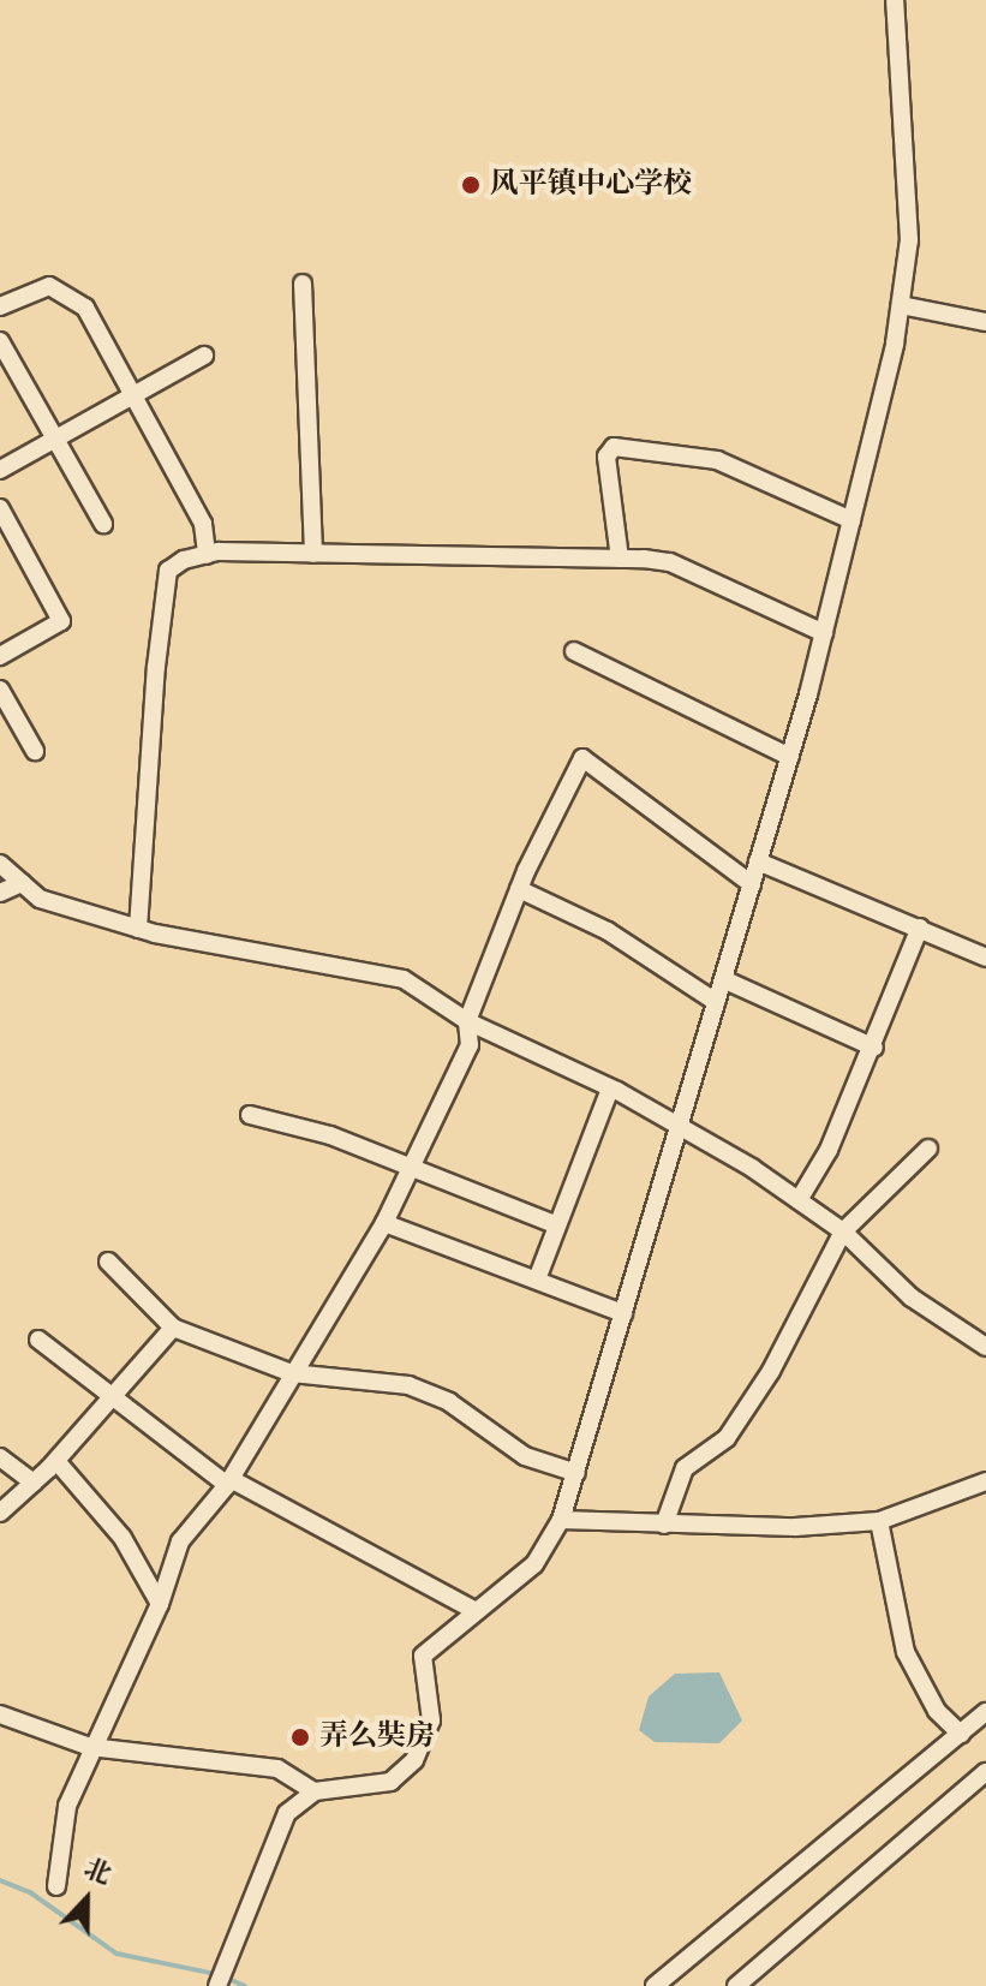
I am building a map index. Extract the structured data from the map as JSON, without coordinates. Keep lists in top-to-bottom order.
{
  "places": ["风平镇中心学校", "弄么奘房"],
  "north": "top"
}
